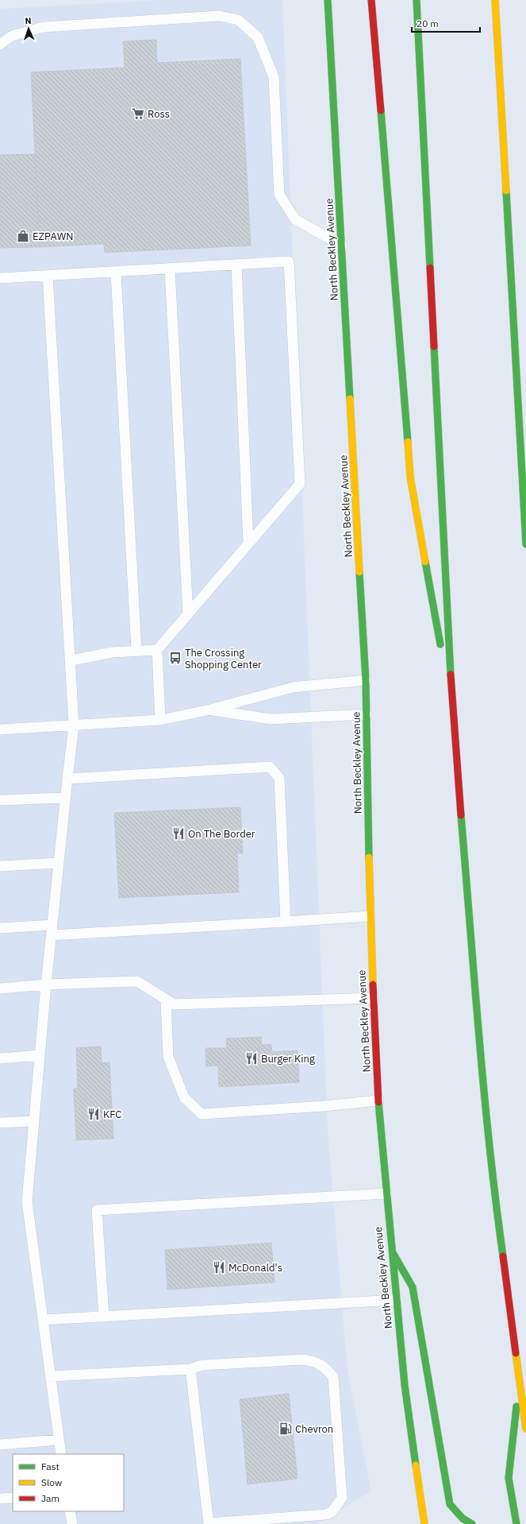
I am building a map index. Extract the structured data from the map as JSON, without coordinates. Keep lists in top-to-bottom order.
{
  "streets": {
    "main road": ["North Beckley Avenue"]
  },
  "places": {
    "supermarket": ["Ross"],
    "shop": ["EZPAWN"],
    "bus stop": ["The Crossing Shopping Center"],
    "restaurant": [
      "On The Border",
      "Burger King",
      "KFC",
      "McDonald's"
    ],
    "fuel station": ["Chevron"]
  },
  "legend": ["Fast", "Slow", "Jam"],
  "scale_bar": "20 m",
  "north": "top"
}
